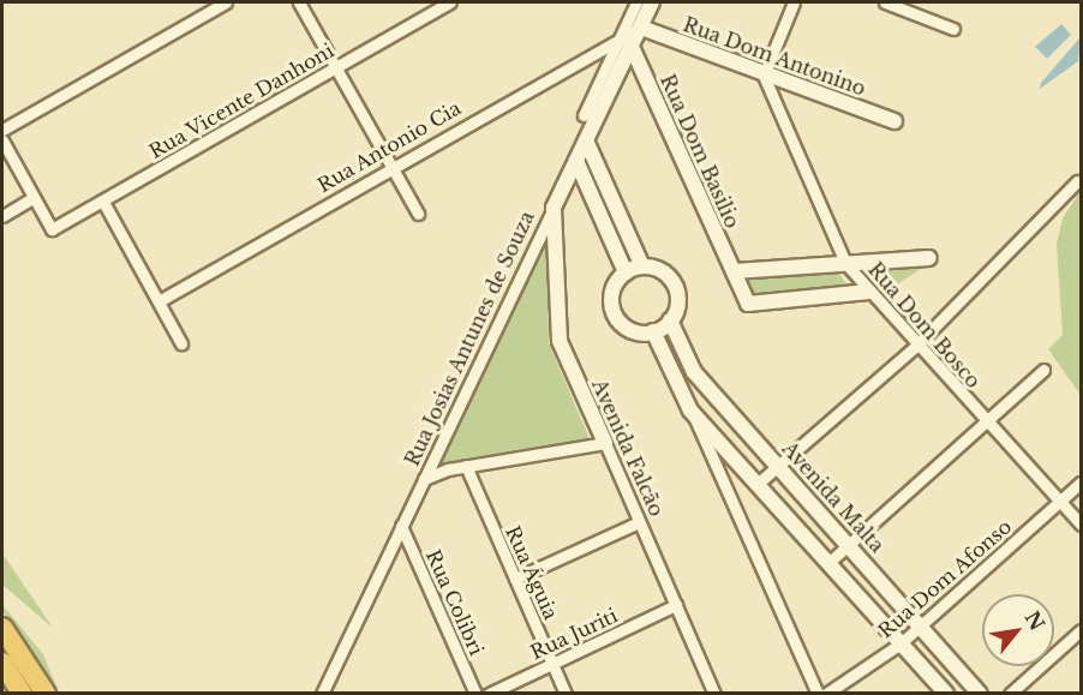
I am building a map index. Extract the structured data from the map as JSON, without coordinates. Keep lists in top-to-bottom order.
{
  "streets": {
    "street": [
      "Rua Dom Antonino",
      "Rua Vicente Danhoni",
      "Rua Antonio Cia",
      "Rua Dom Basilio",
      "Rua Dom Bosco",
      "Rua Josias Antunes de Souza",
      "Avenida Falcão",
      "Avenida Malta",
      "Rua Águia",
      "Rua Dom Afonso",
      "Rua Colibri",
      "Rua Juriti"
    ]
  },
  "crossings": [
    ["Rua Dom Antonino", "Rua Antonio Cia"],
    ["Rua Dom Antonino", "Rua Dom Bosco"],
    ["Rua Dom Antonino", "Rua Josias Antunes de Souza"],
    ["Rua Antonio Cia", "Rua Josias Antunes de Souza"],
    ["Rua Dom Basilio", "Rua Dom Bosco"],
    ["Rua Dom Basilio", "Rua Josias Antunes de Souza"],
    ["Rua Dom Bosco", "Rua Dom Afonso"],
    ["Rua Josias Antunes de Souza", "Avenida Falcão"],
    ["Rua Josias Antunes de Souza", "Rua Colibri"],
    ["Avenida Falcão", "Rua Juriti"],
    ["Avenida Malta", "Rua Dom Afonso"],
    ["Rua Águia", "Rua Juriti"]
  ],
  "north": "top right"
}
